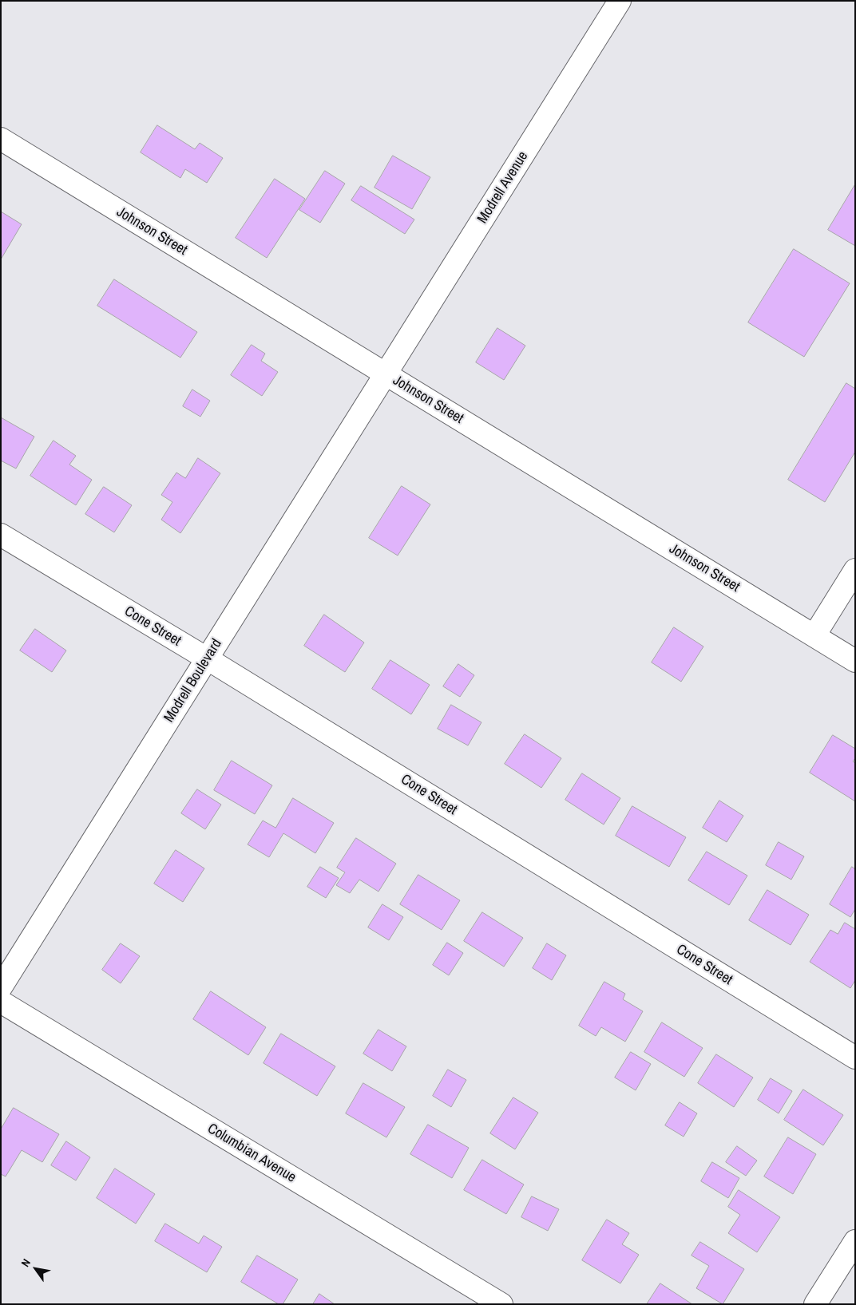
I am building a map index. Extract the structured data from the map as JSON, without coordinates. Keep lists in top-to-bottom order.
{
  "streets": {
    "street": [
      "Modrell Avenue",
      "Johnson Street",
      "Cone Street",
      "Modrell Boulevard",
      "Columbian Avenue"
    ]
  },
  "crossings": [
    ["Modrell Avenue", "Johnson Street"],
    ["Modrell Avenue", "Modrell Boulevard"],
    ["Johnson Street", "Modrell Boulevard"],
    ["Cone Street", "Modrell Boulevard"]
  ],
  "north": "top left"
}
